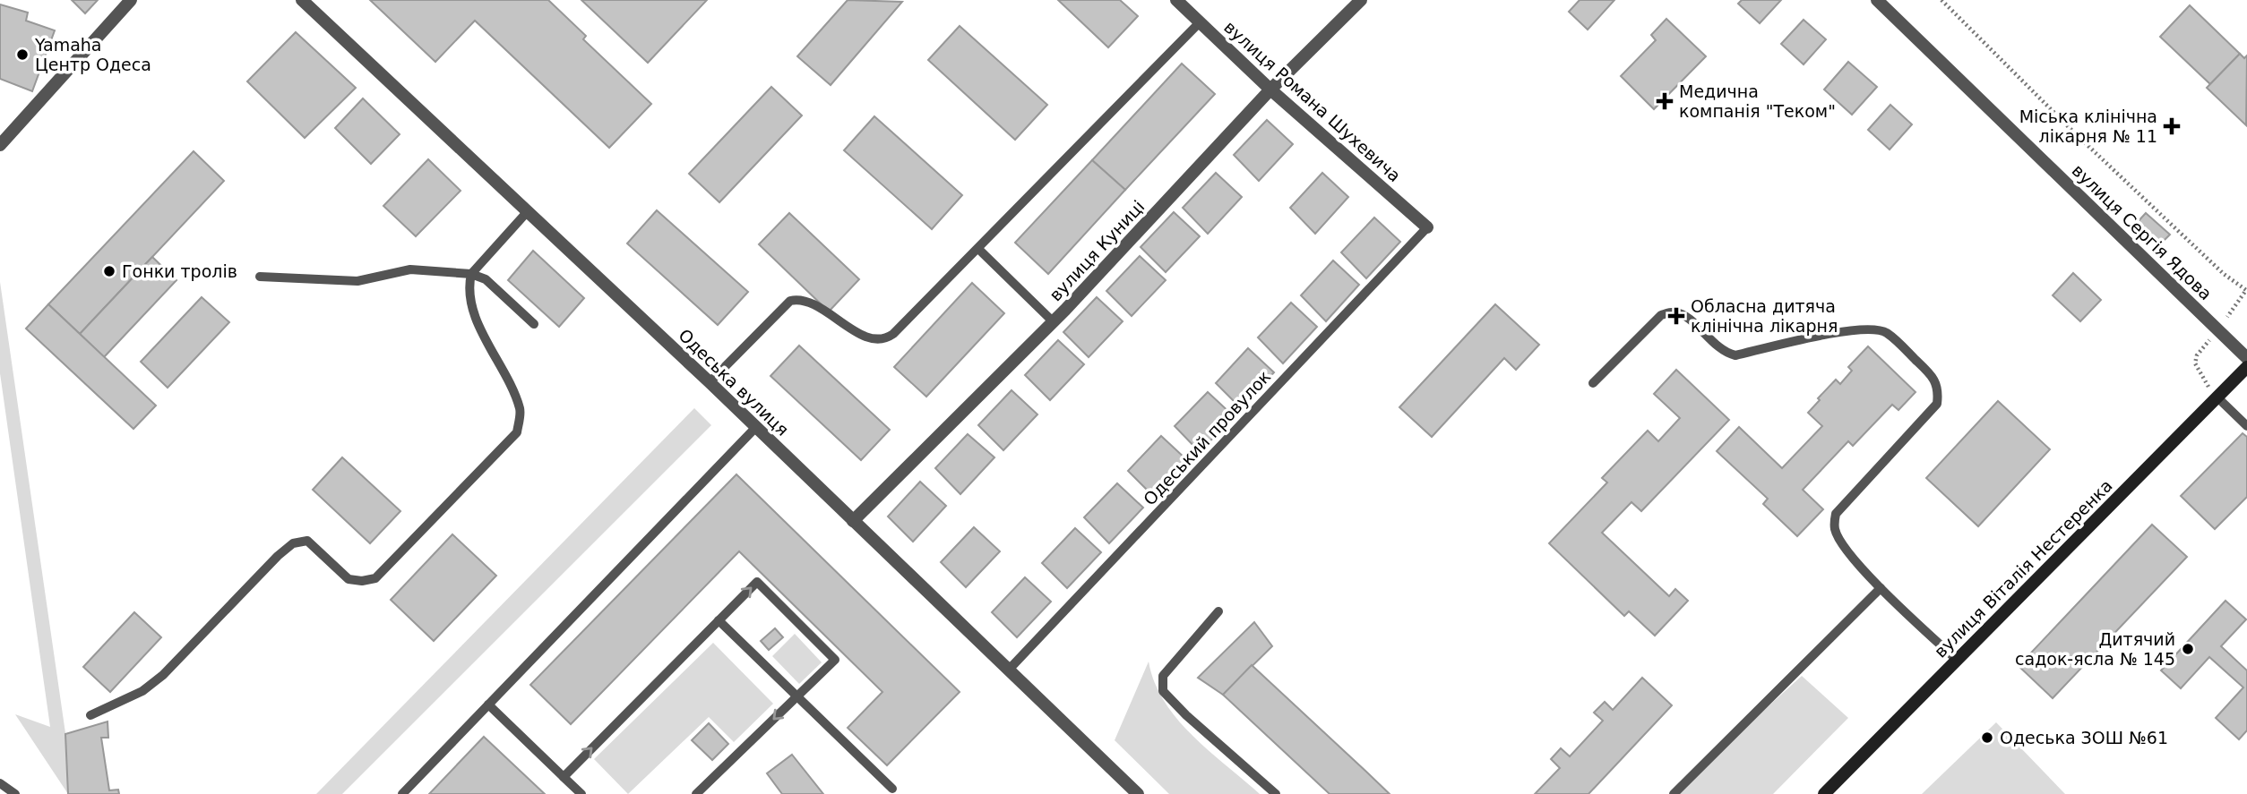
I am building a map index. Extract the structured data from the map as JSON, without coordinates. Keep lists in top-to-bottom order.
{
  "streets": {
    "main road": ["вулиця Віталія Нестеренка"],
    "street": [
      "вулиця Романа Шухевича",
      "вулиця Сергія Ядова",
      "вулиця Куниці",
      "Одеська вулиця"
    ],
    "lane": ["Одеський провулок"]
  },
  "crossings": [
    ["вулиця Романа Шухевича", "вулиця Куниці"],
    ["вулиця Романа Шухевича", "Одеський провулок"],
    ["вулиця Куниці", "Одеська вулиця"],
    ["Одеська вулиця", "Одеський провулок"]
  ],
  "places": {
    "other": [
      "Yamaha Центр Одеса",
      "Гонки тролів",
      "Дитячий садок-ясла № 145",
      "Одеська ЗОШ №61"
    ],
    "health": ["Медична компанія \"Теком\"", "Міська клінічна лікарня № 11", "Обласна дитяча клінічна лікарня"]
  }
}
